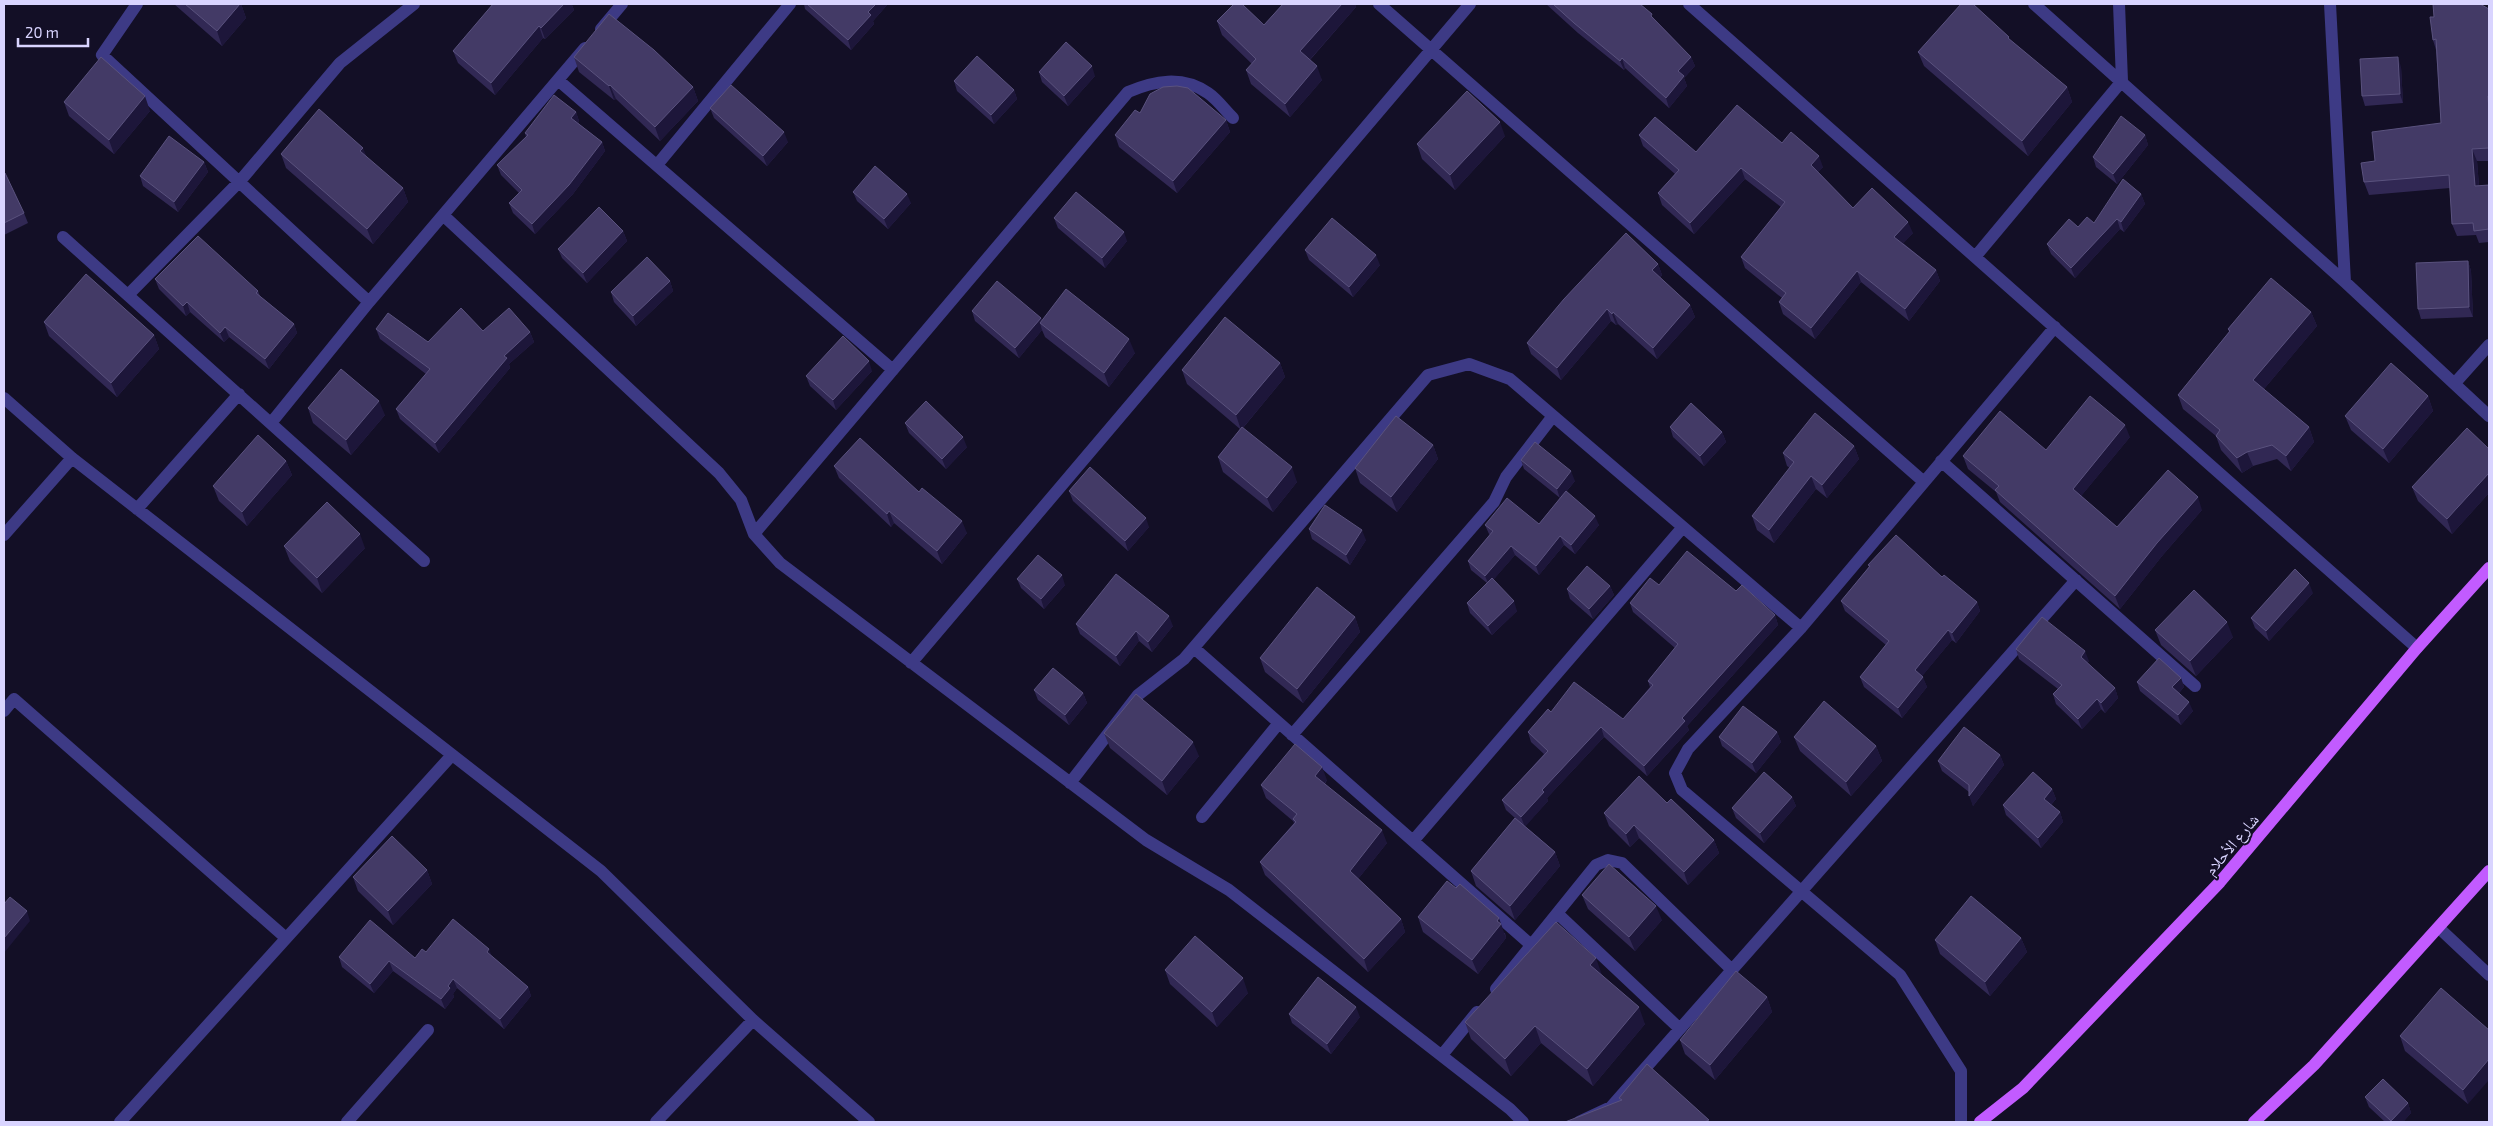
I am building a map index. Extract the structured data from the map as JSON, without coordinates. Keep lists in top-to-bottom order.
{
  "streets": {
    "main road": ["شارع الأحلام"]
  },
  "scale_bar": "20 m"
}
